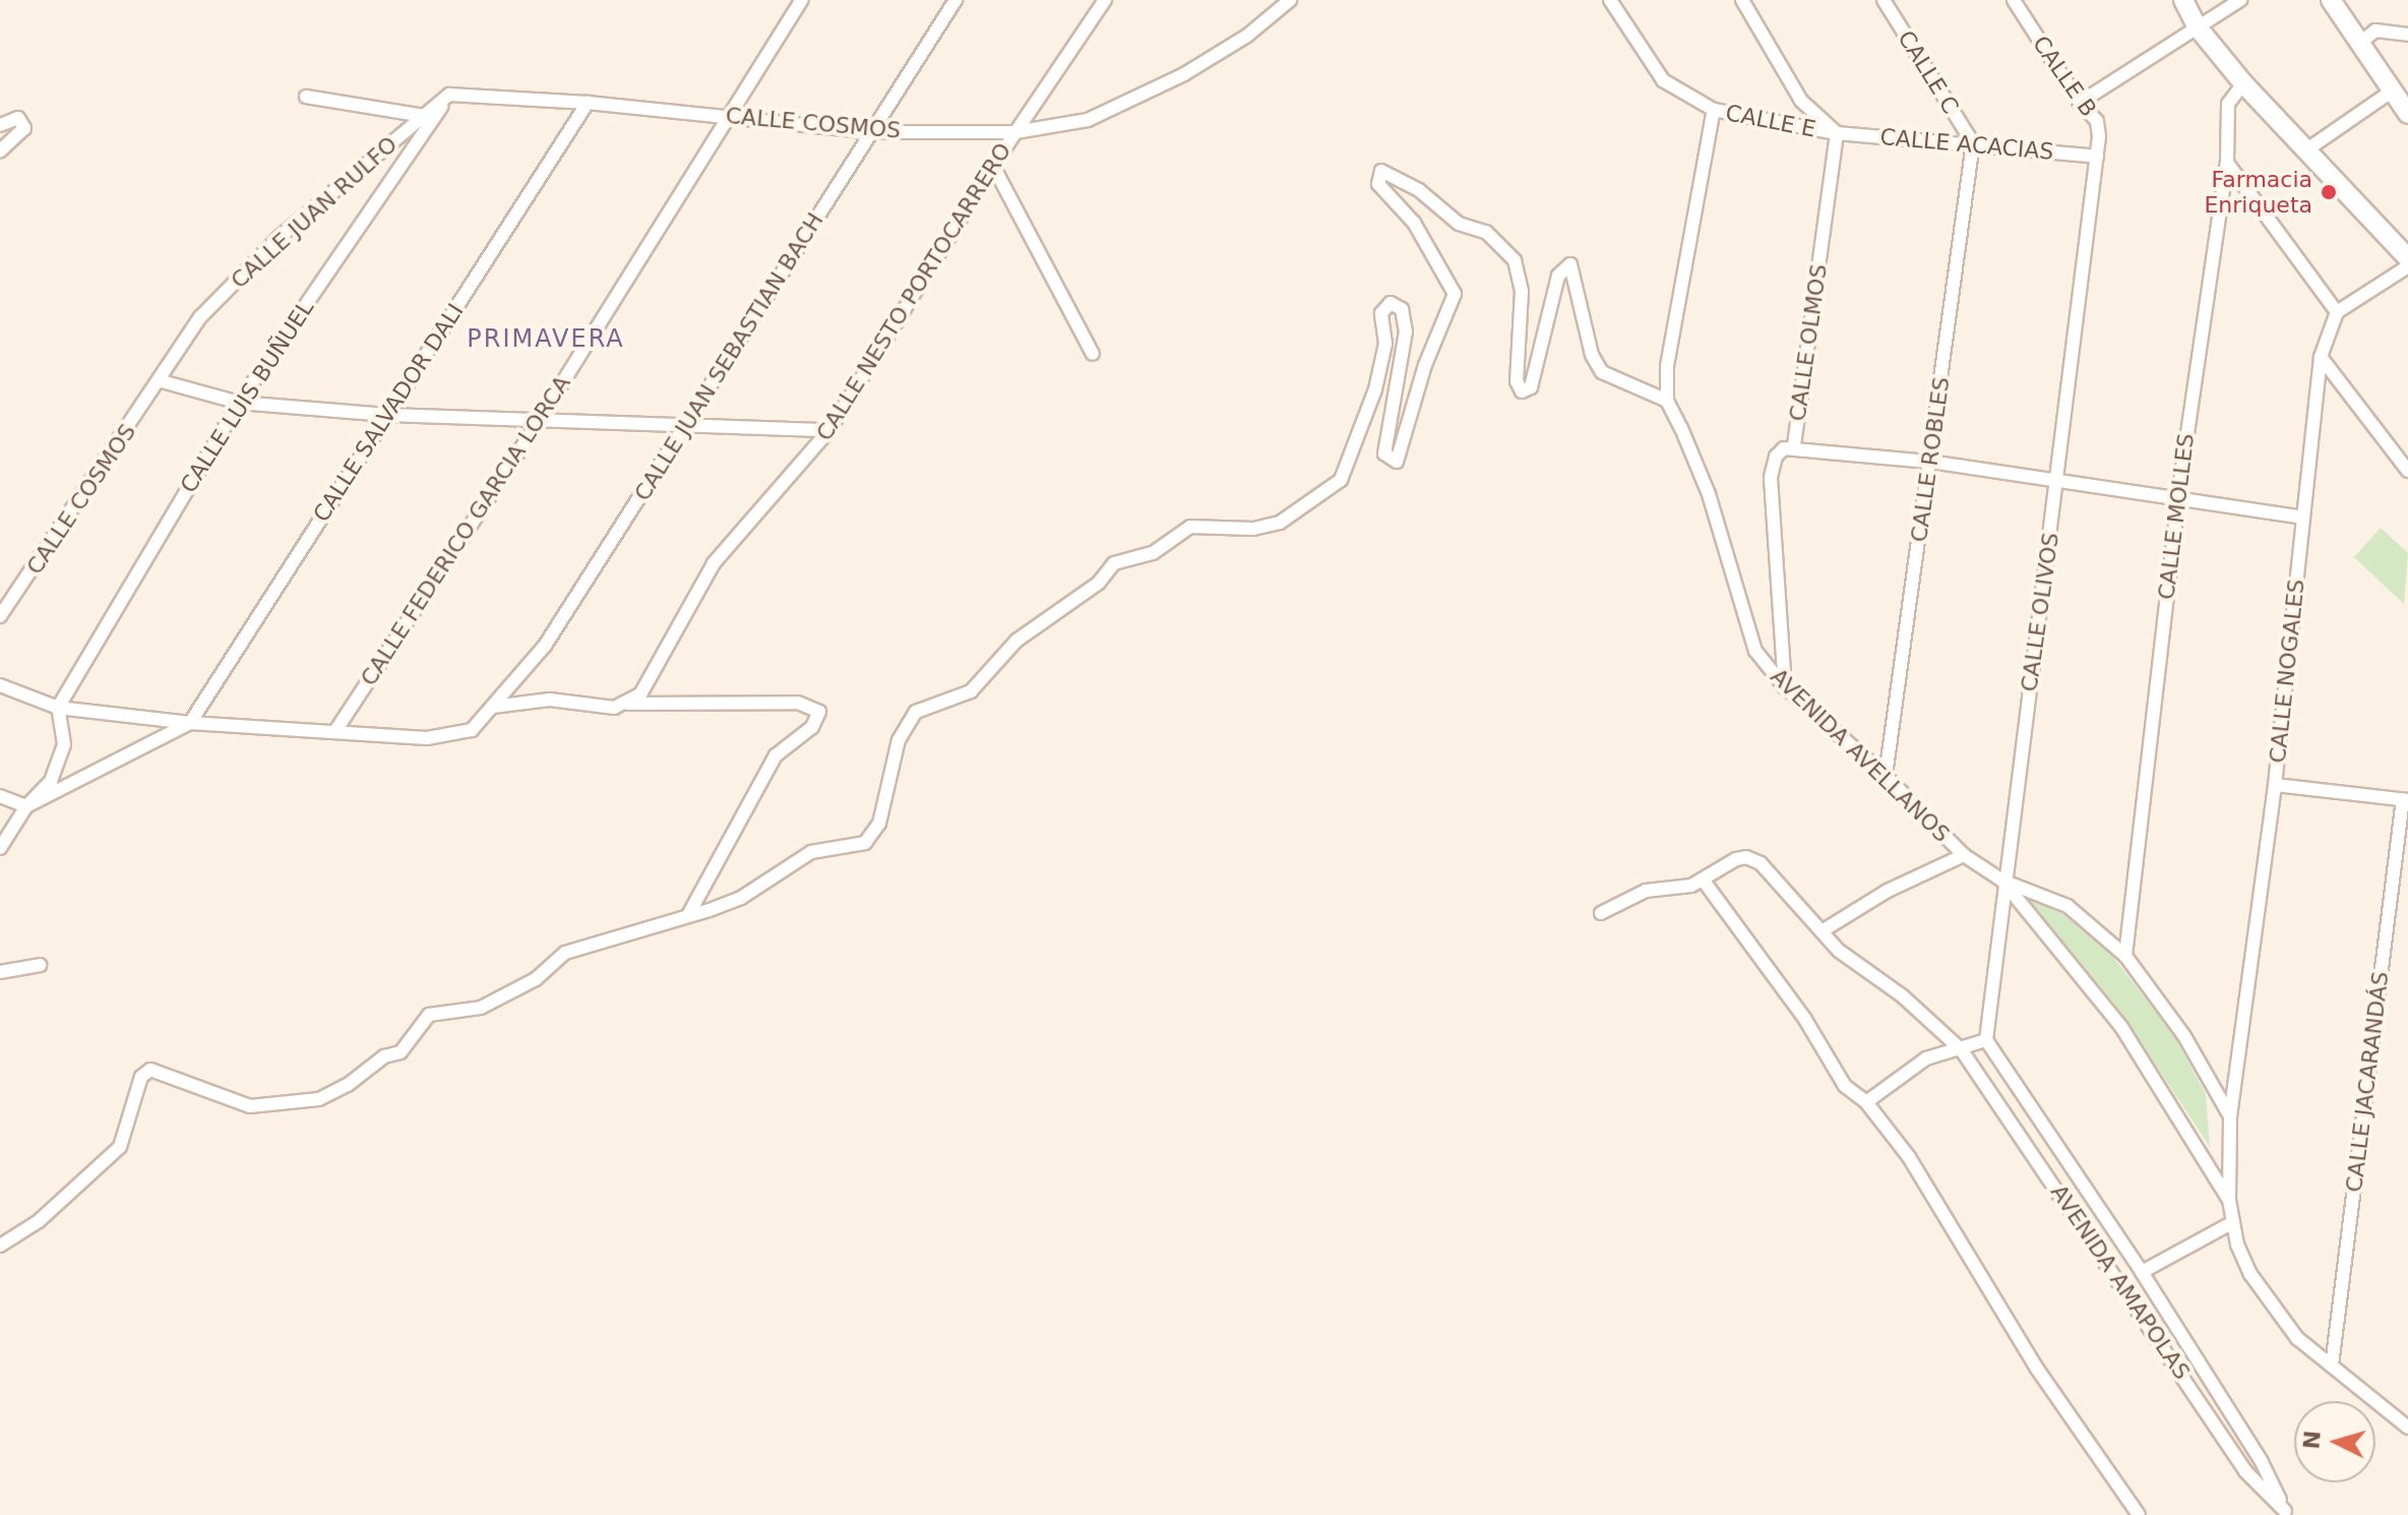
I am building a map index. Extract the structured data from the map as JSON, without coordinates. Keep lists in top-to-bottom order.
{
  "streets": {
    "street": [
      "CALLE C",
      "CALLE B",
      "CALLE E",
      "CALLE COSMOS",
      "CALLE ACACIAS",
      "CALLE JUAN RULFO",
      "CALLE NESTO PORTOCARRERO",
      "CALLE OLMOS",
      "CALLE JUAN SEBASTIAN BACH",
      "CALLE LUIS BUÑUEL",
      "CALLE SALVADOR DALI",
      "CALLE ROBLES",
      "CALLE MOLLES",
      "CALLE FEDERICO GARCIA LORCA",
      "CALLE OLIVOS",
      "CALLE NOGALES",
      "AVENIDA AVELLANOS",
      "CALLE JACARANDÁS",
      "AVENIDA AMAPOLAS"
    ]
  },
  "crossings": [
    ["CALLE C", "CALLE ACACIAS"],
    ["CALLE C", "CALLE ROBLES"],
    ["CALLE B", "CALLE ACACIAS"],
    ["CALLE B", "CALLE OLIVOS"],
    ["CALLE E", "CALLE ACACIAS"],
    ["CALLE E", "CALLE OLMOS"],
    ["CALLE COSMOS", "CALLE JUAN RULFO"],
    ["CALLE COSMOS", "CALLE NESTO PORTOCARRERO"],
    ["CALLE COSMOS", "CALLE JUAN SEBASTIAN BACH"],
    ["CALLE COSMOS", "CALLE LUIS BUÑUEL"],
    ["CALLE COSMOS", "CALLE SALVADOR DALI"],
    ["CALLE COSMOS", "CALLE FEDERICO GARCIA LORCA"],
    ["CALLE ACACIAS", "CALLE OLMOS"],
    ["CALLE ACACIAS", "CALLE ROBLES"],
    ["CALLE ACACIAS", "CALLE OLIVOS"],
    ["CALLE JUAN RULFO", "CALLE LUIS BUÑUEL"],
    ["CALLE OLMOS", "AVENIDA AVELLANOS"],
    ["CALLE JUAN SEBASTIAN BACH", "CALLE LUIS BUÑUEL"],
    ["CALLE JUAN SEBASTIAN BACH", "CALLE SALVADOR DALI"],
    ["CALLE JUAN SEBASTIAN BACH", "CALLE FEDERICO GARCIA LORCA"],
    ["CALLE ROBLES", "AVENIDA AVELLANOS"],
    ["CALLE MOLLES", "AVENIDA AVELLANOS"],
    ["CALLE OLIVOS", "AVENIDA AVELLANOS"],
    ["CALLE OLIVOS", "AVENIDA AMAPOLAS"],
    ["CALLE NOGALES", "AVENIDA AVELLANOS"]
  ],
  "districts": ["PRIMAVERA"],
  "places": ["Farmacia Enriqueta"],
  "north": "left"
}
